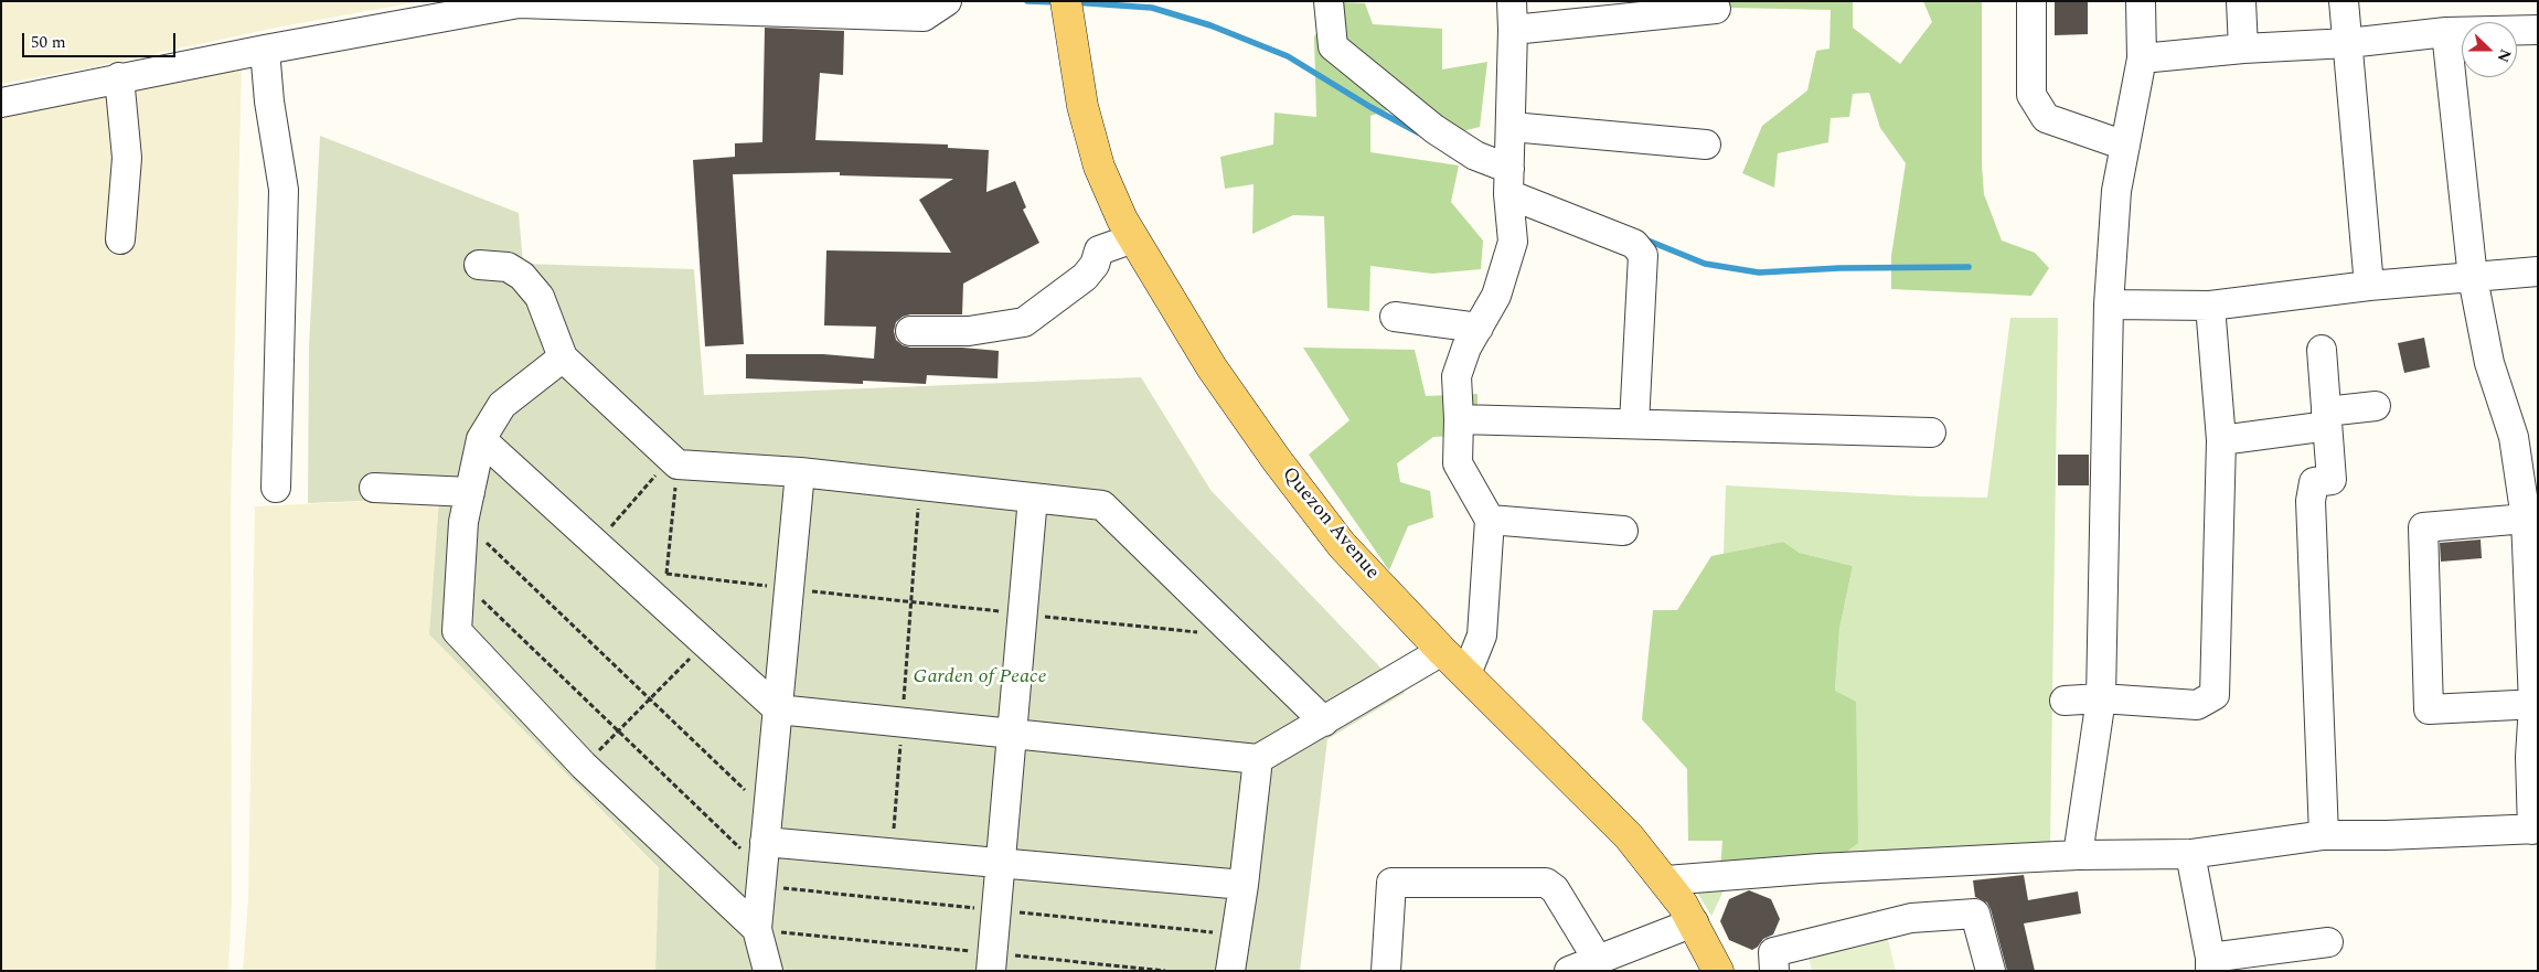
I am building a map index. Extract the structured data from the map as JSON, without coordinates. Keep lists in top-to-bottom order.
{
  "streets": {
    "main road": ["Quezon Avenue"]
  },
  "parks": ["Garden of Peace"],
  "scale_bar": "50 m",
  "north": "right"
}
